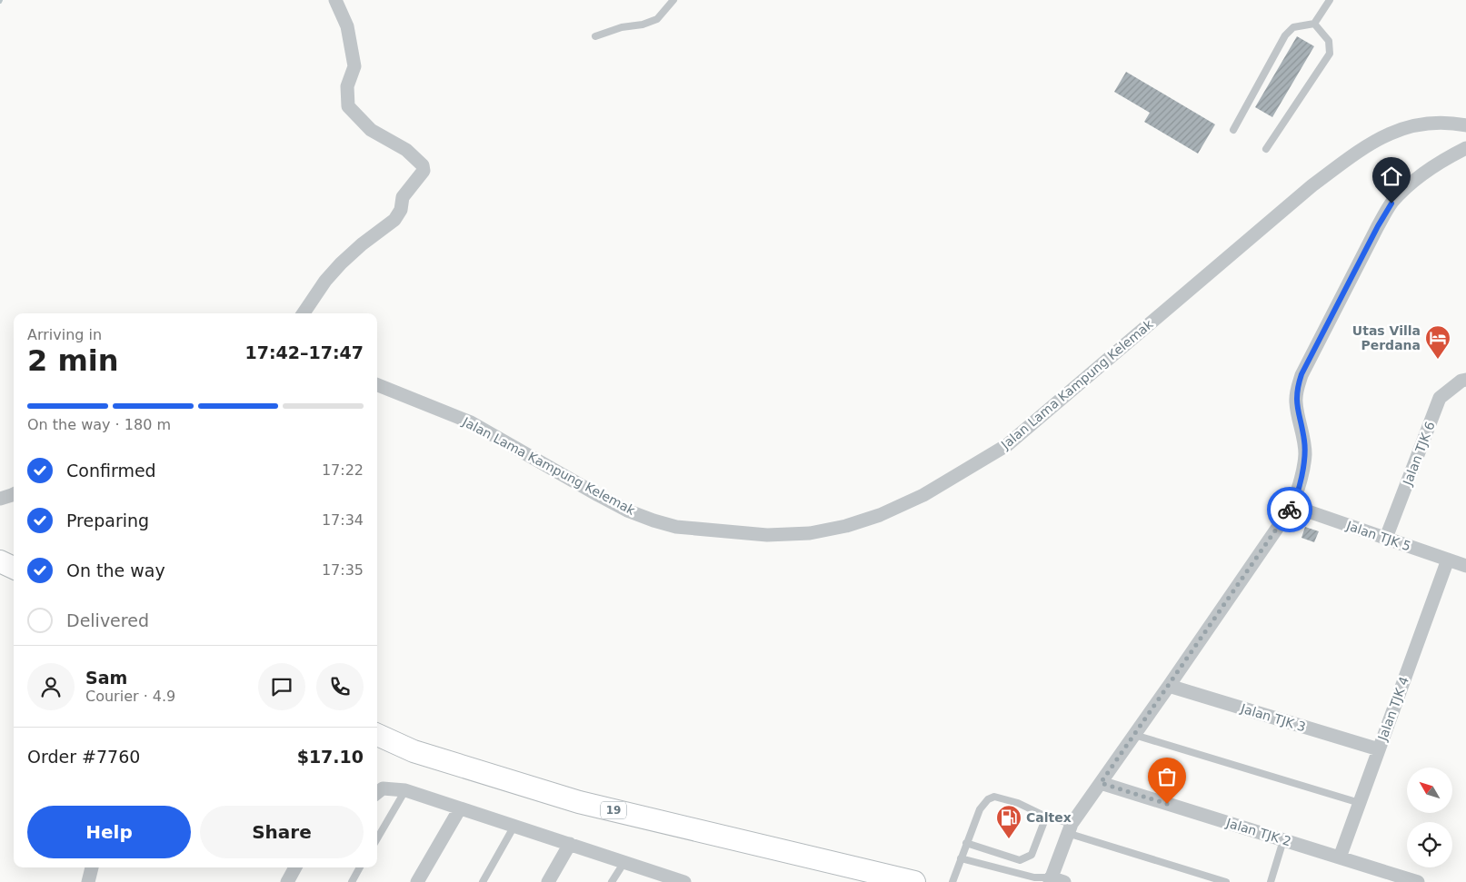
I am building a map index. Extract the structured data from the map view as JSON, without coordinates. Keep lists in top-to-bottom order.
{
  "streets": {
    "main road": ["19"],
    "street": [
      "Jalan Lama Kampung Kelemak",
      "Jalan TJK 6",
      "Jalan TJK 5",
      "Jalan TJK 4",
      "Jalan TJK 3",
      "Jalan TJK 2"
    ]
  },
  "crossings": [
    ["Jalan TJK 6", "Jalan TJK 5"],
    ["Jalan TJK 5", "Jalan TJK 4"],
    ["Jalan TJK 4", "Jalan TJK 3"],
    ["Jalan TJK 4", "Jalan TJK 2"]
  ],
  "places": {
    "hotel": ["Utas Villa Perdana"],
    "fuel station": ["Caltex"]
  },
  "north": "top left",
  "page": {
    "heading": ["2 min", "Arriving in", "17:42–17:47"],
    "panel": [
      "Sam",
      "Courier · 4.9",
      "Order #7760",
      "$17.10"
    ],
    "bar": "On the way · 180 m",
    "list": [
      ["Confirmed", "17:22"],
      ["Preparing", "17:34"],
      ["On the way", "17:35"],
      "Delivered"
    ],
    "buttons": ["Help", "Share"]
  }
}
